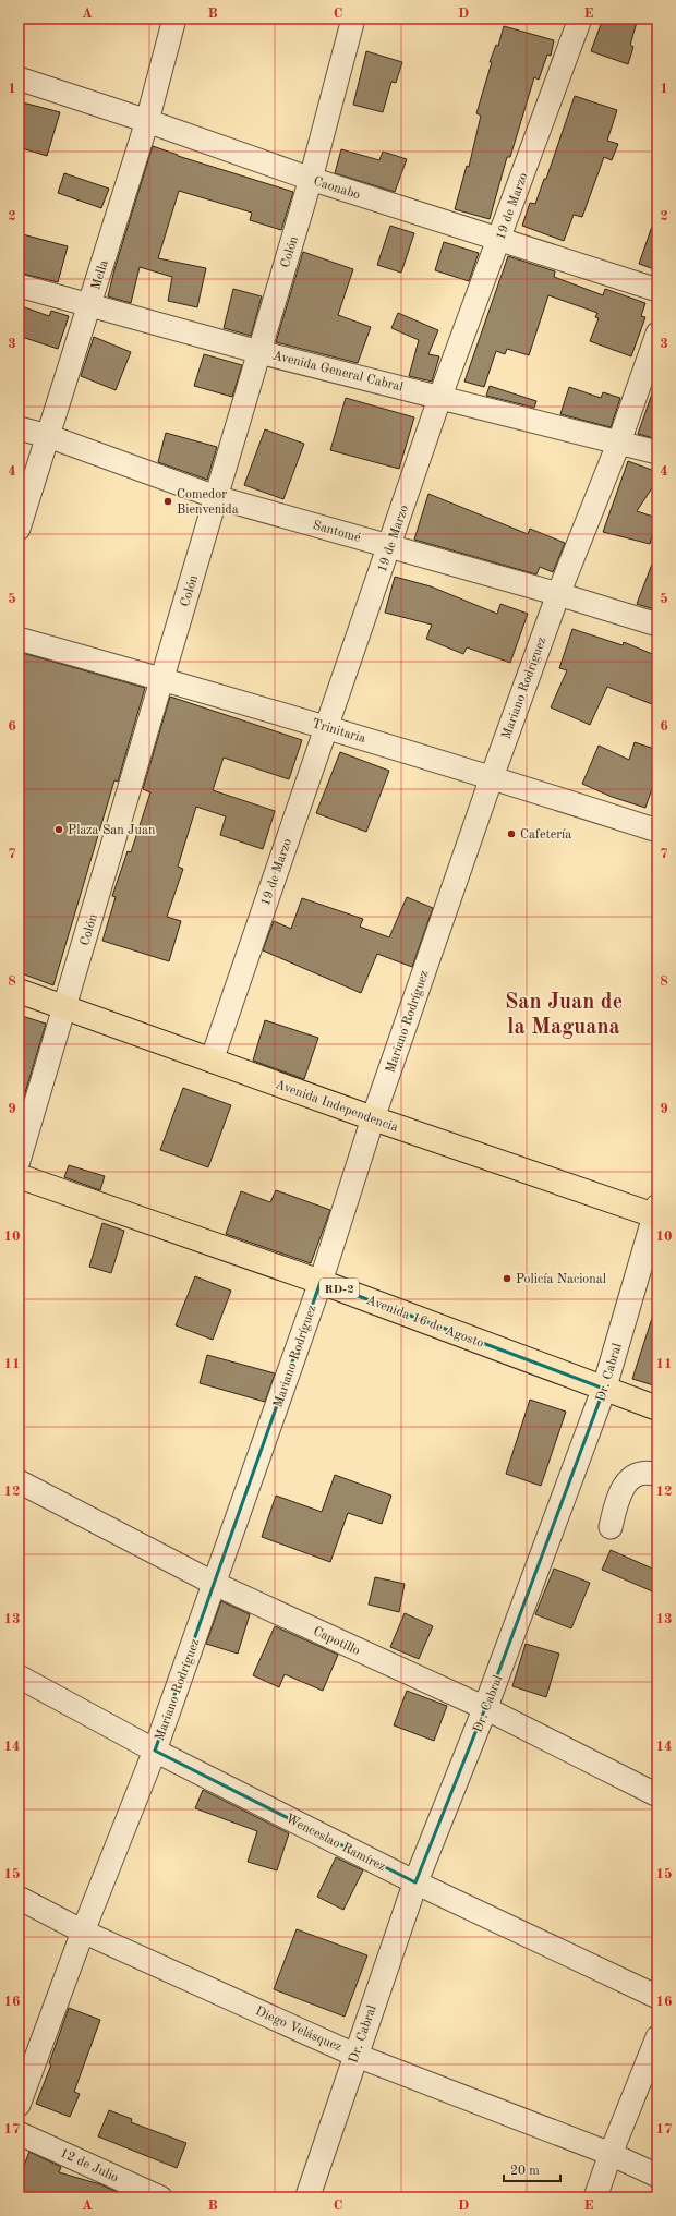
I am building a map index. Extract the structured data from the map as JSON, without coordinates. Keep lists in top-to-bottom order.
{
  "streets": {
    "main road": ["Avenida Independencia", "RD-2", "Avenida 16 de Agosto"],
    "street": [
      "Caonabo",
      "19 de Marzo",
      "Colón",
      "Mella",
      "Avenida General Cabral",
      "Santomé",
      "Mariano Rodríguez",
      "Trinitaria",
      "Dr. Cabral",
      "Capotillo",
      "Wenceslao Ramírez",
      "Diego Velásquez",
      "12 de Julio"
    ]
  },
  "crossings": [
    ["Caonabo", "19 de Marzo"],
    ["Caonabo", "Colón"],
    ["Caonabo", "Mella"],
    ["19 de Marzo", "Avenida General Cabral"],
    ["19 de Marzo", "Santomé"],
    ["19 de Marzo", "Trinitaria"],
    ["19 de Marzo", "Avenida Independencia"],
    ["Colón", "Avenida General Cabral"],
    ["Colón", "Santomé"],
    ["Colón", "Trinitaria"],
    ["Colón", "Avenida Independencia"],
    ["Mella", "Avenida General Cabral"],
    ["Mella", "Santomé"],
    ["Avenida General Cabral", "Mariano Rodríguez"],
    ["Santomé", "Mariano Rodríguez"],
    ["Mariano Rodríguez", "Trinitaria"],
    ["Mariano Rodríguez", "Avenida Independencia"],
    ["Mariano Rodríguez", "Avenida 16 de Agosto"],
    ["Mariano Rodríguez", "Capotillo"],
    ["Mariano Rodríguez", "Wenceslao Ramírez"],
    ["Mariano Rodríguez", "Diego Velásquez"],
    ["Avenida Independencia", "Dr. Cabral"],
    ["Avenida 16 de Agosto", "Dr. Cabral"],
    ["Dr. Cabral", "Capotillo"],
    ["Dr. Cabral", "Wenceslao Ramírez"],
    ["Dr. Cabral", "Diego Velásquez"]
  ],
  "districts": ["San Juan de la Maguana"],
  "places": [
    "Comedor Bienvenida",
    "Plaza San Juan",
    "Cafetería",
    "Policía Nacional"
  ],
  "scale_bar": "20 m",
  "grid": {
    "columns": [
      "A",
      "B",
      "C",
      "D",
      "E"
    ],
    "rows": [
      "1",
      "2",
      "3",
      "4",
      "5",
      "6",
      "7",
      "8",
      "9",
      "10",
      "11",
      "12",
      "13",
      "14",
      "15",
      "16",
      "17"
    ]
  }
}
